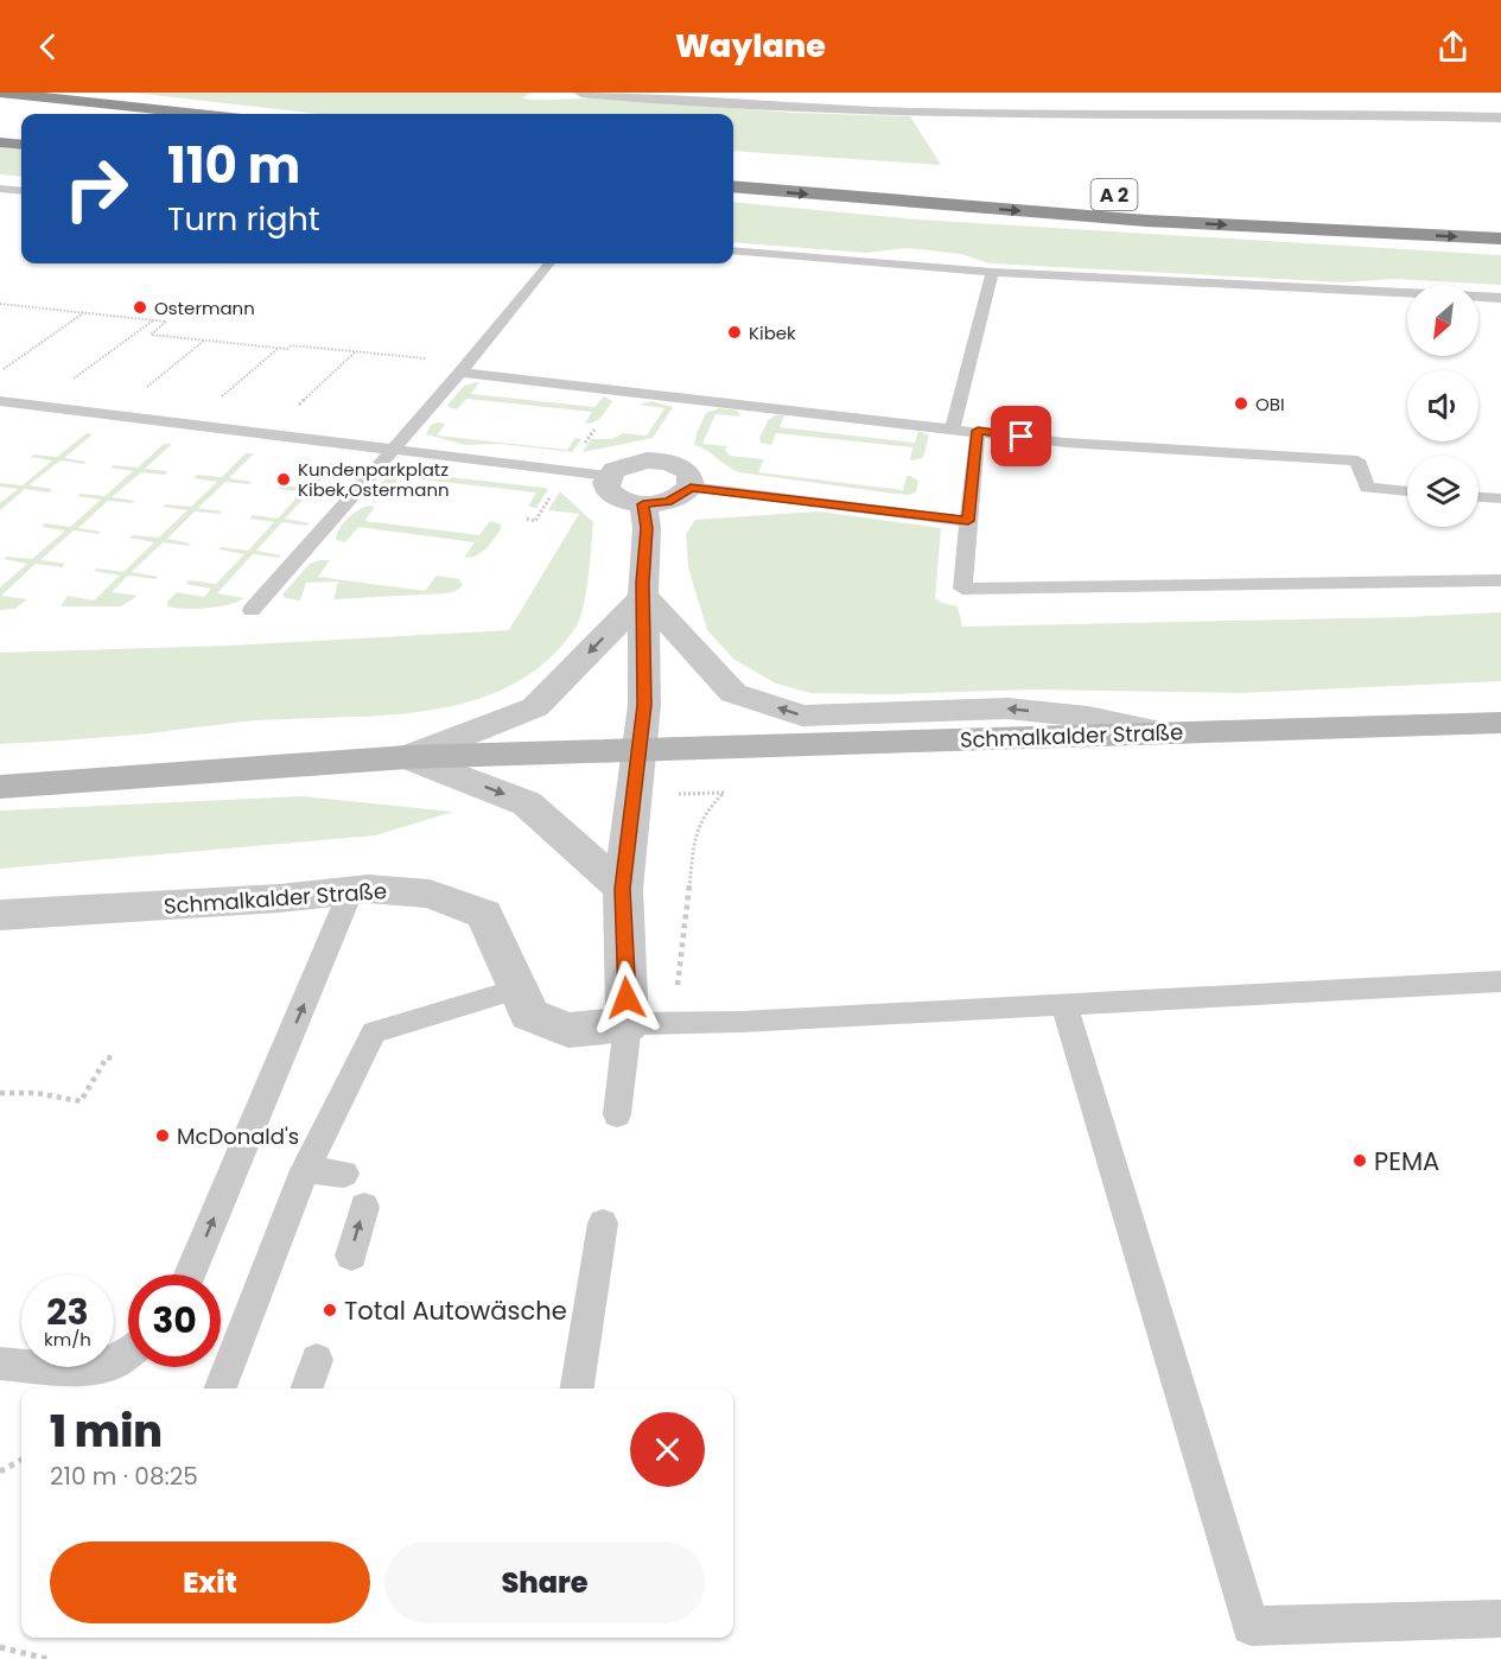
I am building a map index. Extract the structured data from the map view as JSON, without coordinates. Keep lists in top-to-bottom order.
{
  "streets": {
    "highway": ["A 2"],
    "main road": ["Schmalkalder Straße"]
  },
  "places": [
    "Ostermann",
    "Kibek",
    "OBI",
    "Kundenparkplatz Kibek,Ostermann",
    "McDonald's",
    "PEMA",
    "Total Autowäsche"
  ],
  "north": "bottom left",
  "page": {
    "header": "Waylane",
    "turn": ["110 m", "Turn right"],
    "speed": "23 km/h",
    "limit": "30",
    "heading": ["1 min", "210 m · 08:25"],
    "buttons": ["Exit", "Share"]
  }
}
